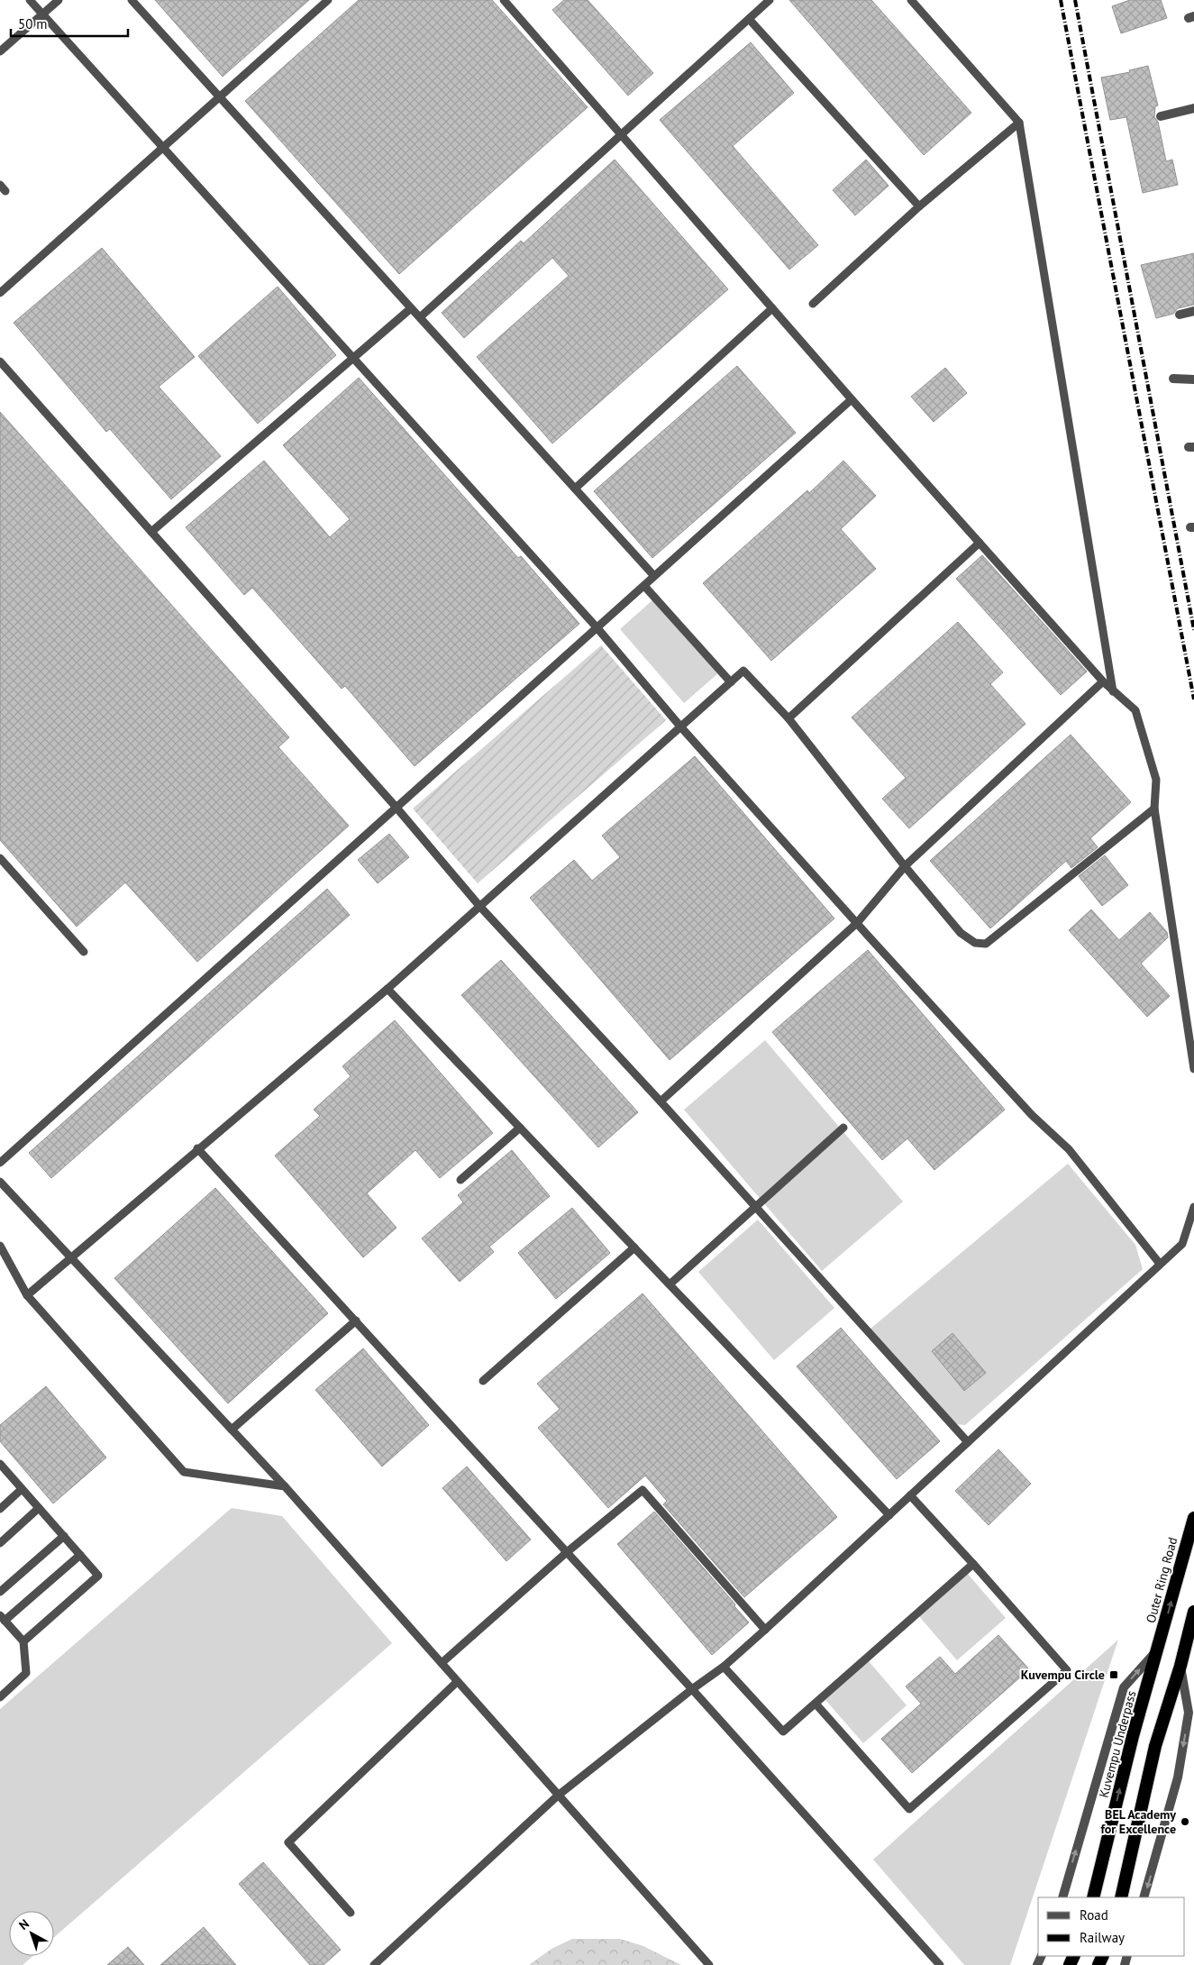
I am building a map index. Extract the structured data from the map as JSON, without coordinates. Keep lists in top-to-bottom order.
{
  "streets": {
    "highway": ["Outer Ring Road", "Kuvempu Underpass"]
  },
  "crossings": [
    ["Outer Ring Road", "Kuvempu Underpass"]
  ],
  "places": {
    "transit": ["Kuvempu Circle"],
    "other": ["BEL Academy for Excellence"]
  },
  "legend": ["Road", "Railway"],
  "scale_bar": "50 m",
  "north": "top left"
}
